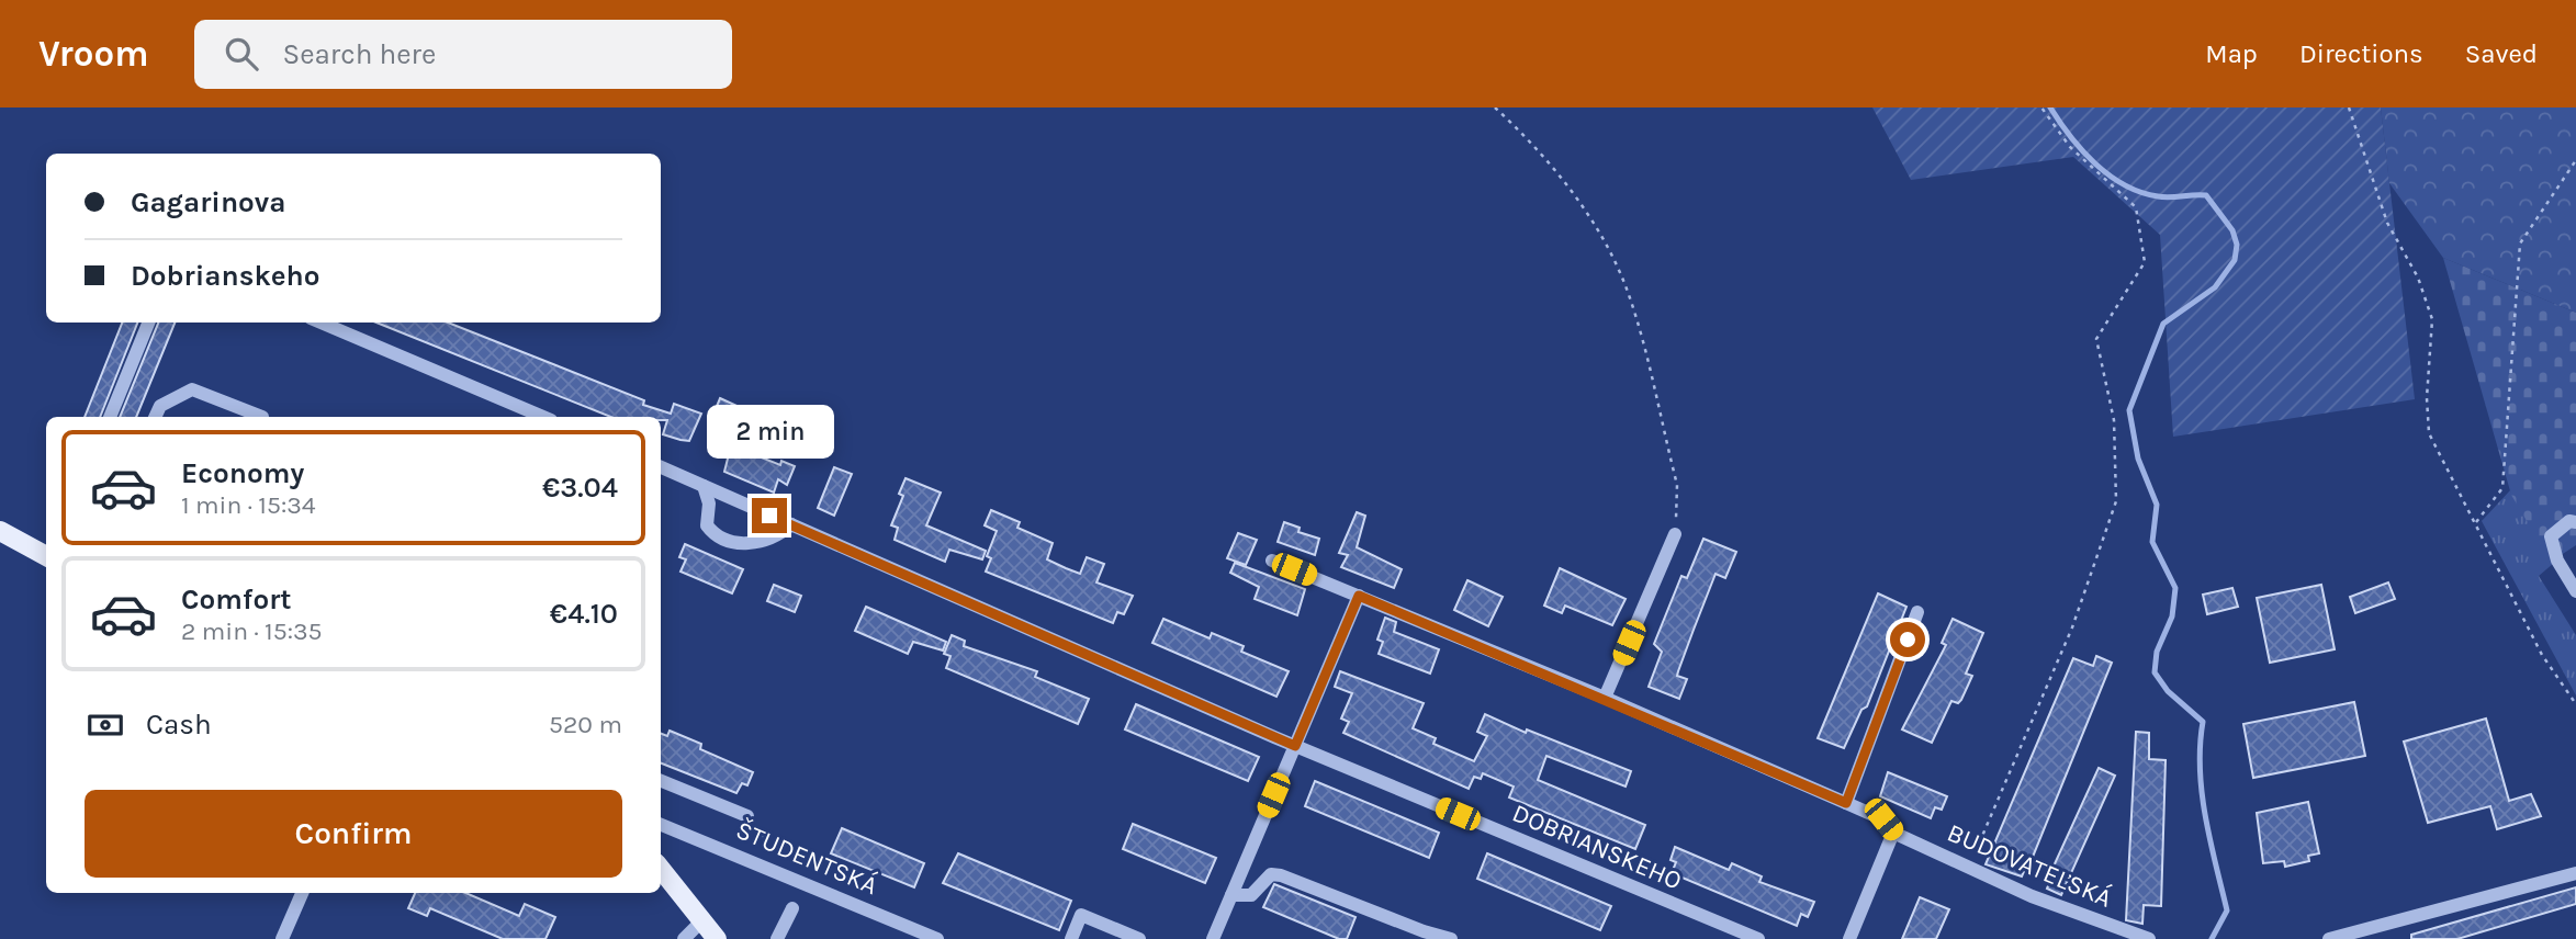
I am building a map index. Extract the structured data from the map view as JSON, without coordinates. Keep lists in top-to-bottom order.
{
  "streets": {
    "street": ["DOBRIANSKEHO", "ŠTUDENTSKÁ", "BUDOVATEĽSKÁ"]
  },
  "page": {
    "header": "Vroom",
    "search": "Search here",
    "nav": ["Map", "Directions", "Saved"],
    "banner": ["Gagarinova", "Dobrianskeho"],
    "bubble": "2 min",
    "list": [
      {
        "name": "Economy",
        "note": "1 min · 15:34",
        "value": "€3.04"
      },
      {
        "name": "Comfort",
        "note": "2 min · 15:35",
        "value": "€4.10"
      }
    ],
    "pay": ["Cash", "520 m"],
    "buttons": "Confirm"
  }
}
